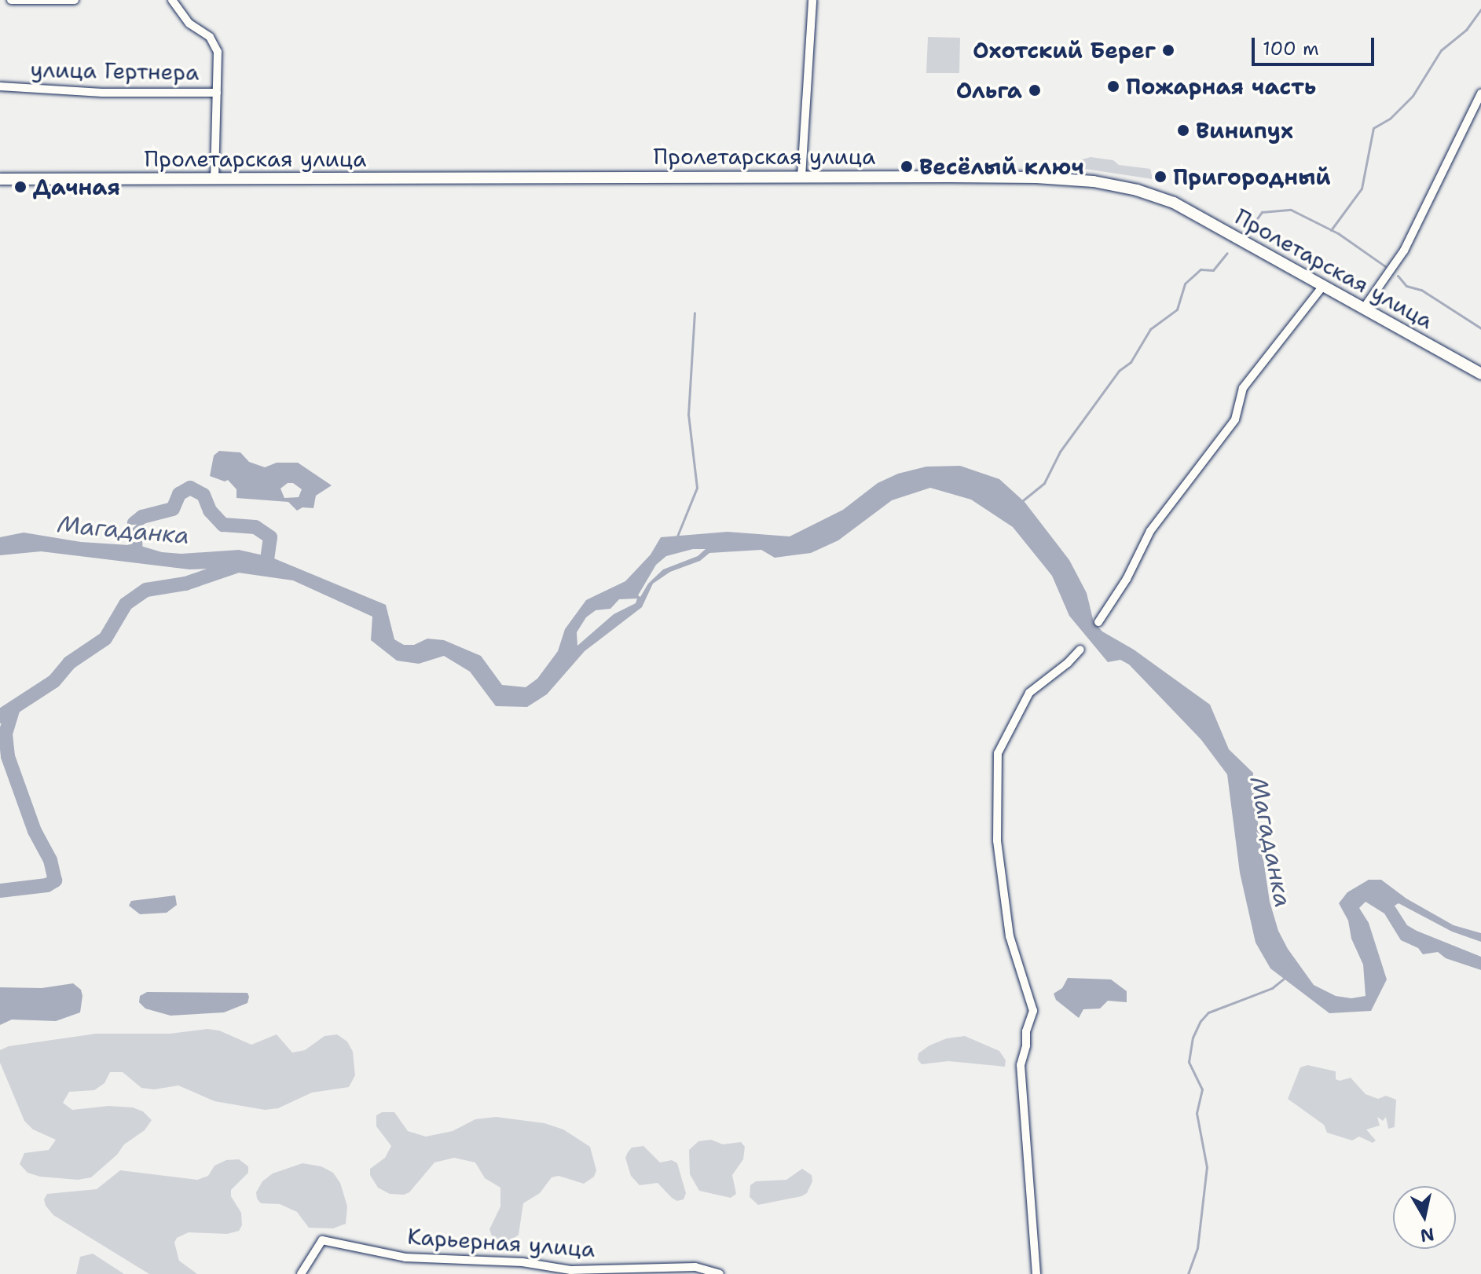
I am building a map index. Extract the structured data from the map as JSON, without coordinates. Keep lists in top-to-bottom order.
{
  "streets": {
    "main road": ["Пролетарская улица"],
    "street": ["улица Гертнера", "Карьерная улица"]
  },
  "crossings": [
    ["улица Гертнера", "Пролетарская улица"]
  ],
  "water": ["Магаданка"],
  "places": [
    "Охотский Берег",
    "Пожарная часть",
    "Ольга",
    "Винипух",
    "Весёлый ключ",
    "Пригородный",
    "Дачная"
  ],
  "scale_bar": "100 m",
  "north": "bottom"
}
